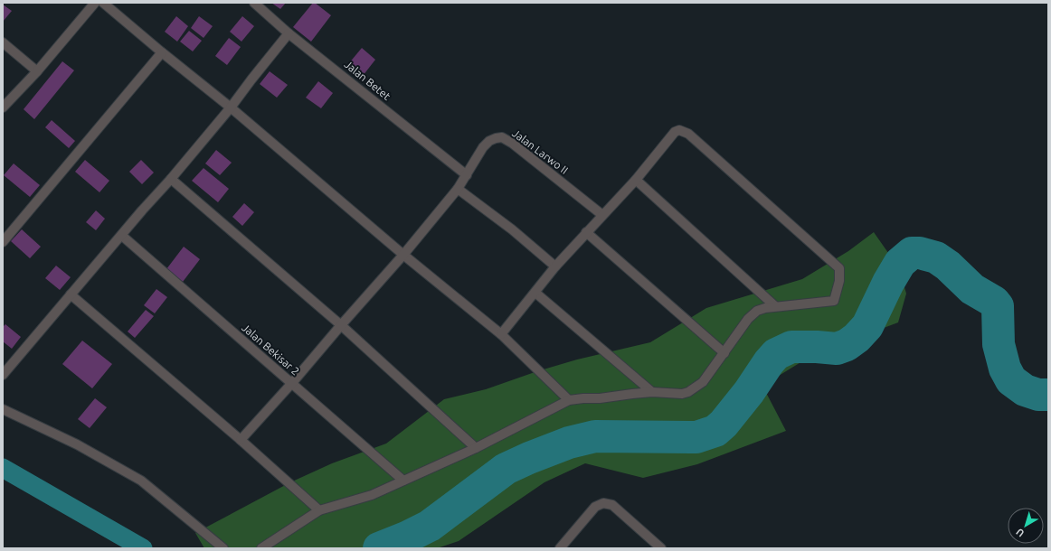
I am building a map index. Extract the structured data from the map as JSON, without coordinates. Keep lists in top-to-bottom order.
{
  "streets": {
    "street": ["Jalan Betet", "Jalan Larwo II", "Jalan Bekisar 2"]
  },
  "crossings": [
    ["Jalan Betet", "Jalan Larwo II"],
    ["Jalan Larwo II", "Jalan Bekisar 2"]
  ],
  "north": "bottom left"
}
